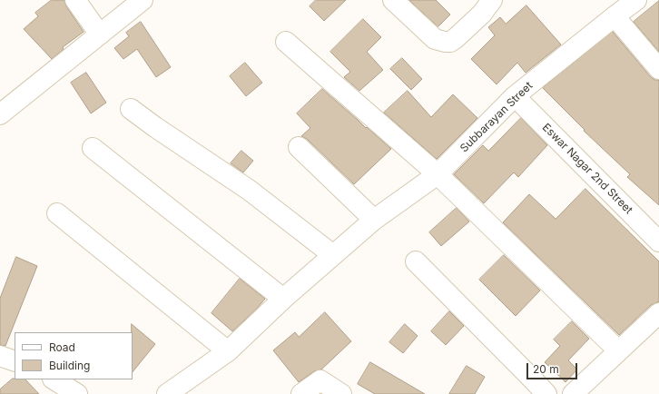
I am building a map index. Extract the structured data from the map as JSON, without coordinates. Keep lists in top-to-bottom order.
{
  "streets": {
    "street": ["Subbarayan Street", "Eswar Nagar 2nd Street"]
  },
  "crossings": [
    ["Subbarayan Street", "Eswar Nagar 2nd Street"]
  ],
  "legend": ["Road", "Building"],
  "scale_bar": "20 m"
}
